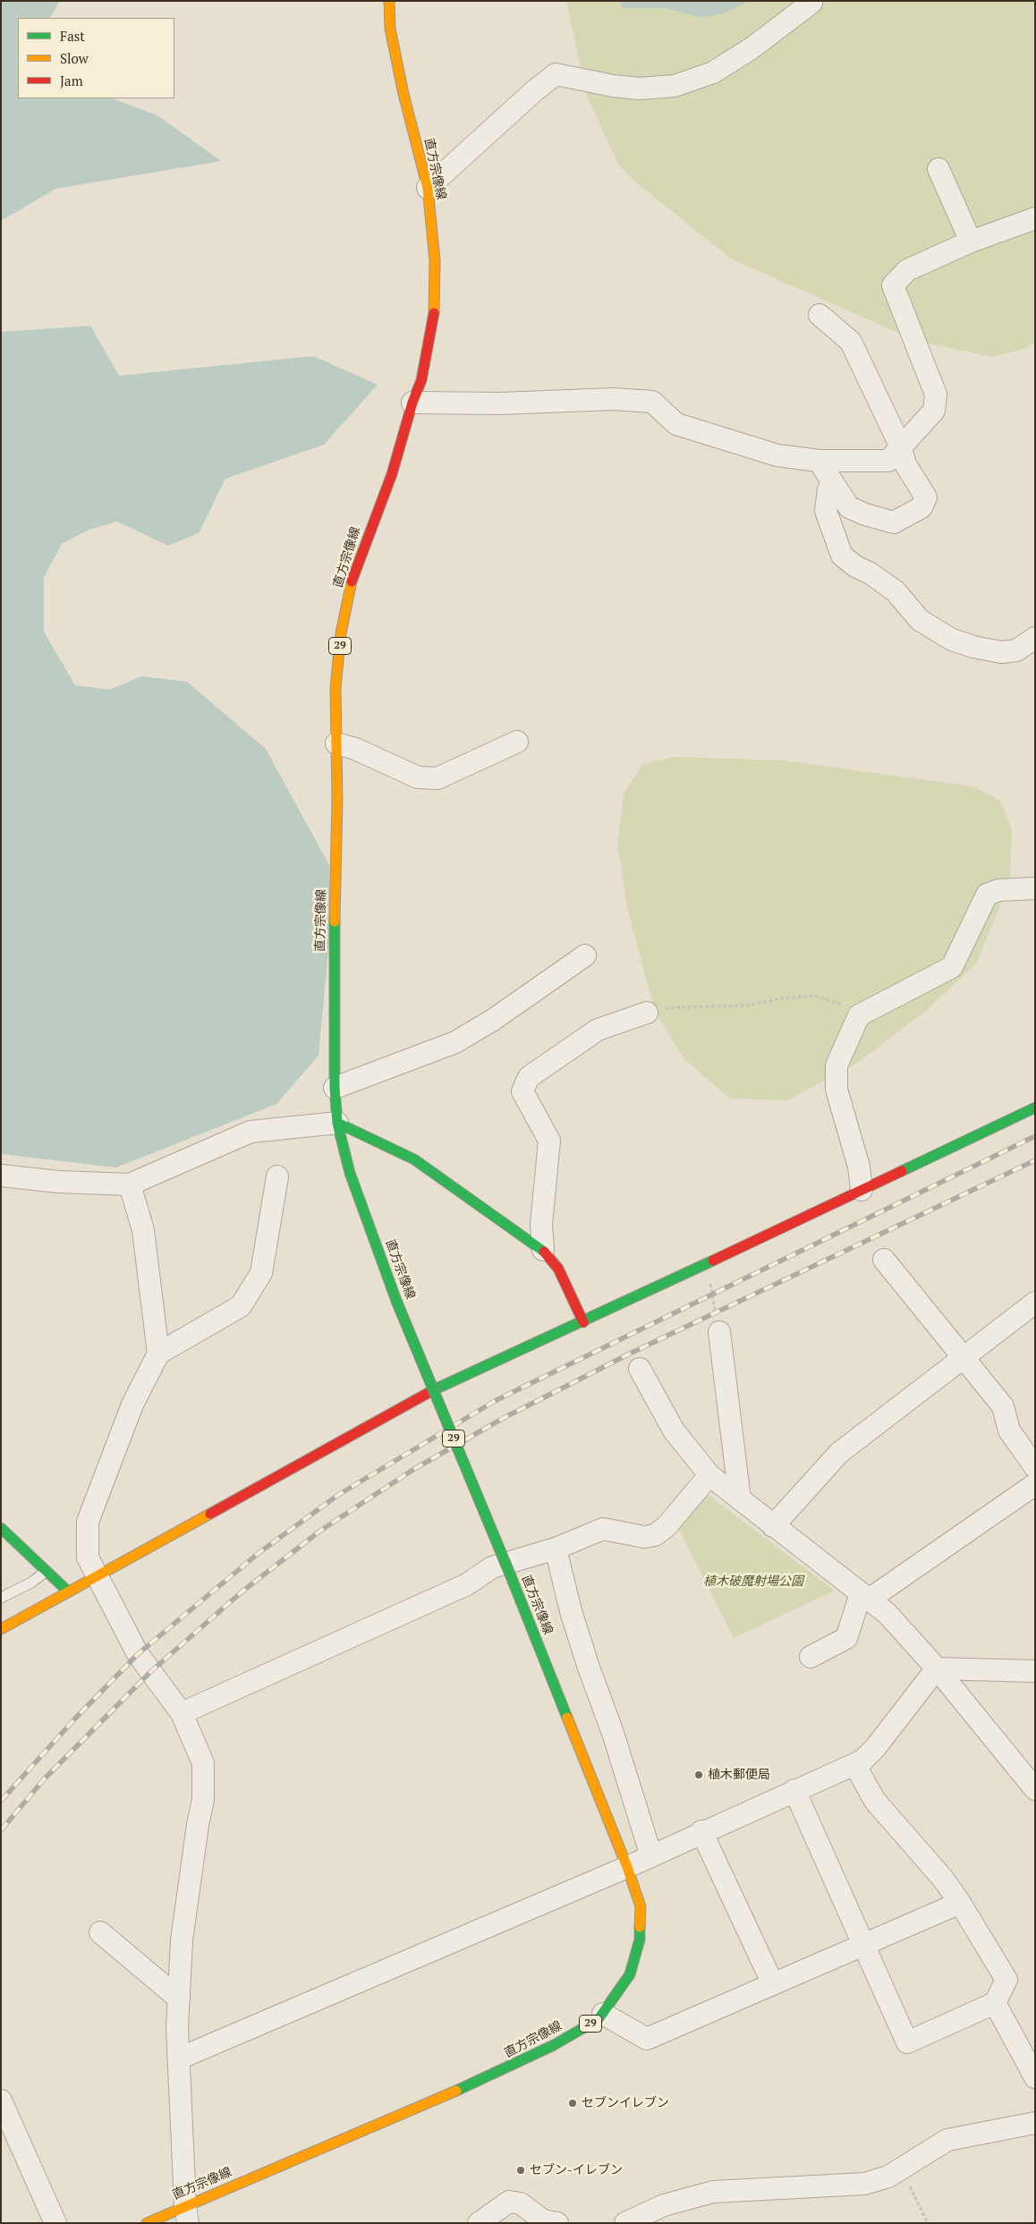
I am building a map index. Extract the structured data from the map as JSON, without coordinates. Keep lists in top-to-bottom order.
{
  "streets": {
    "main road": ["直方宗像線", "29"]
  },
  "parks": ["植木破魔射場公園"],
  "places": ["植木郵便局", "セブンイレブン", "セブン-イレブン"],
  "legend": ["Fast", "Slow", "Jam"]
}
